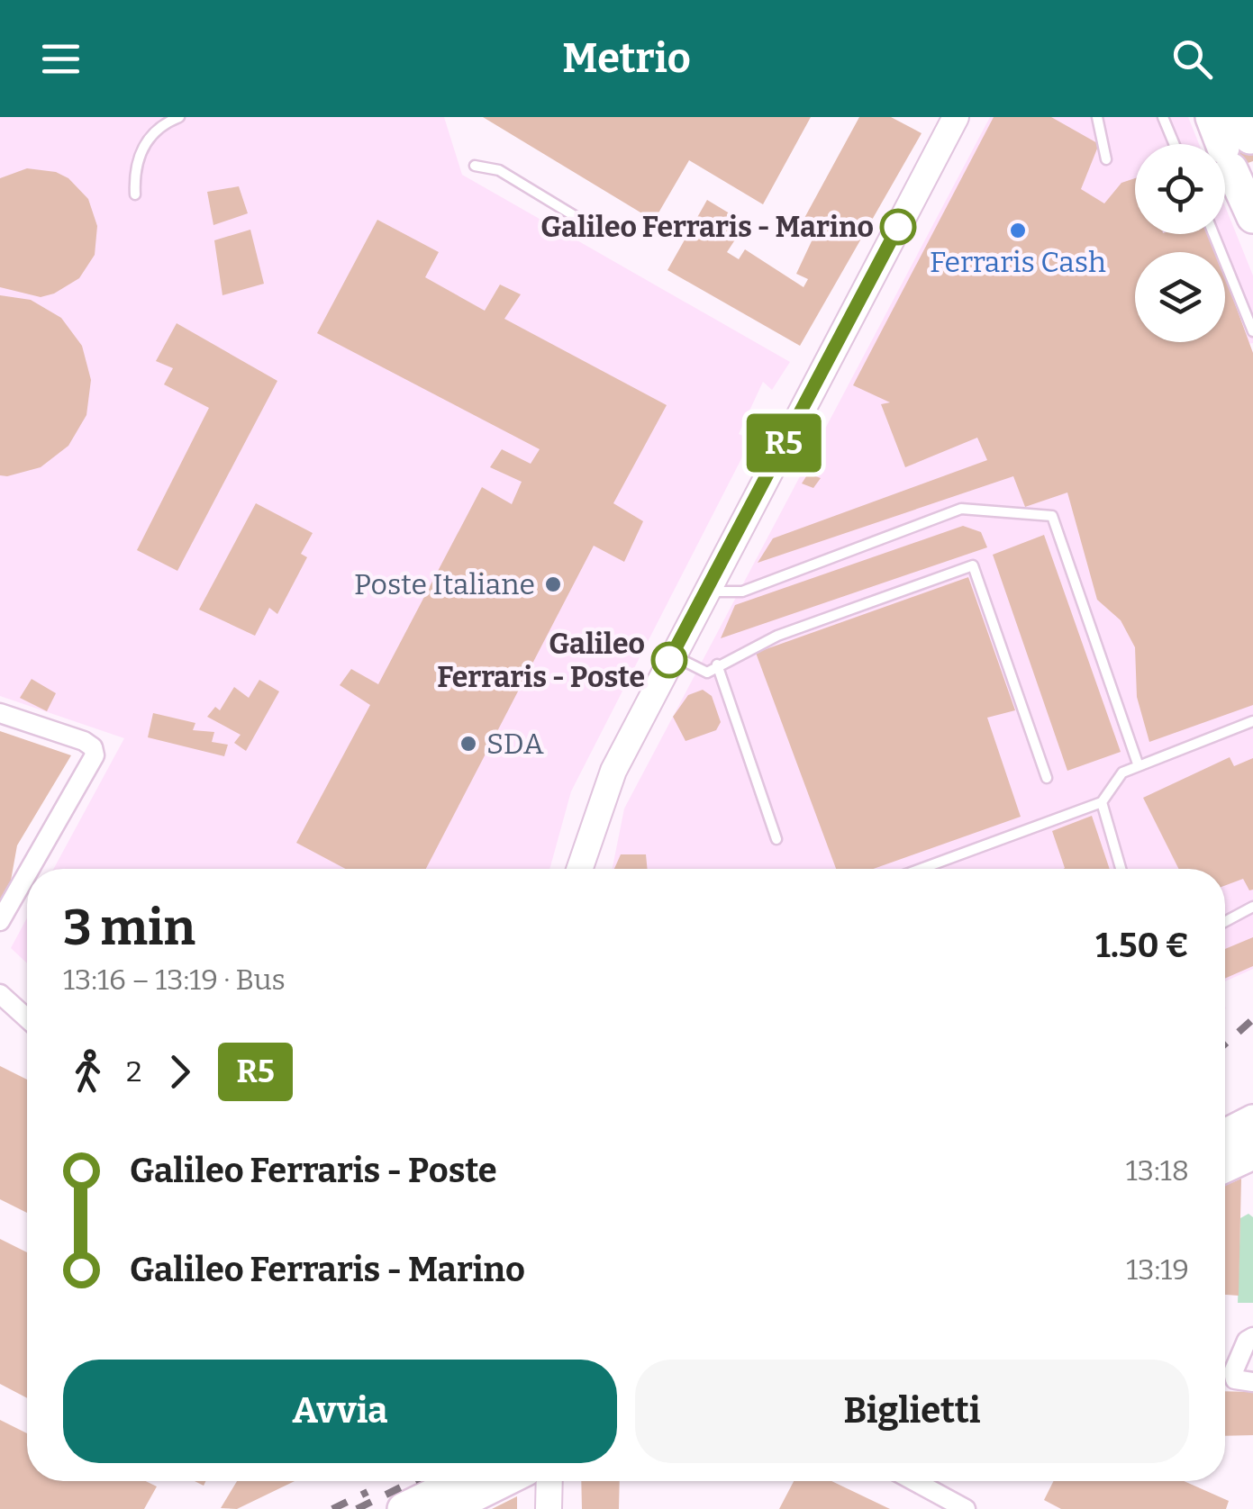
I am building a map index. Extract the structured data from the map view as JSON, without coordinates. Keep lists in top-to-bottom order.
{
  "places": [
    "Galileo Ferraris - Marino",
    "Ferraris Cash",
    "Poste Italiane",
    "Galileo Ferraris - Poste",
    "SDA"
  ],
  "lines": ["bus line R5"],
  "page": {
    "header": "Metrio",
    "on_map": "R5",
    "heading": ["3 min", "13:16 – 13:19 · Bus", "1.50 €"],
    "legs": ["2", "R5"],
    "list": [
      {
        "name": "Galileo Ferraris - Poste",
        "value": "13:18"
      },
      {
        "name": "Galileo Ferraris - Marino",
        "value": "13:19"
      }
    ],
    "buttons": ["Avvia", "Biglietti"]
  }
}
